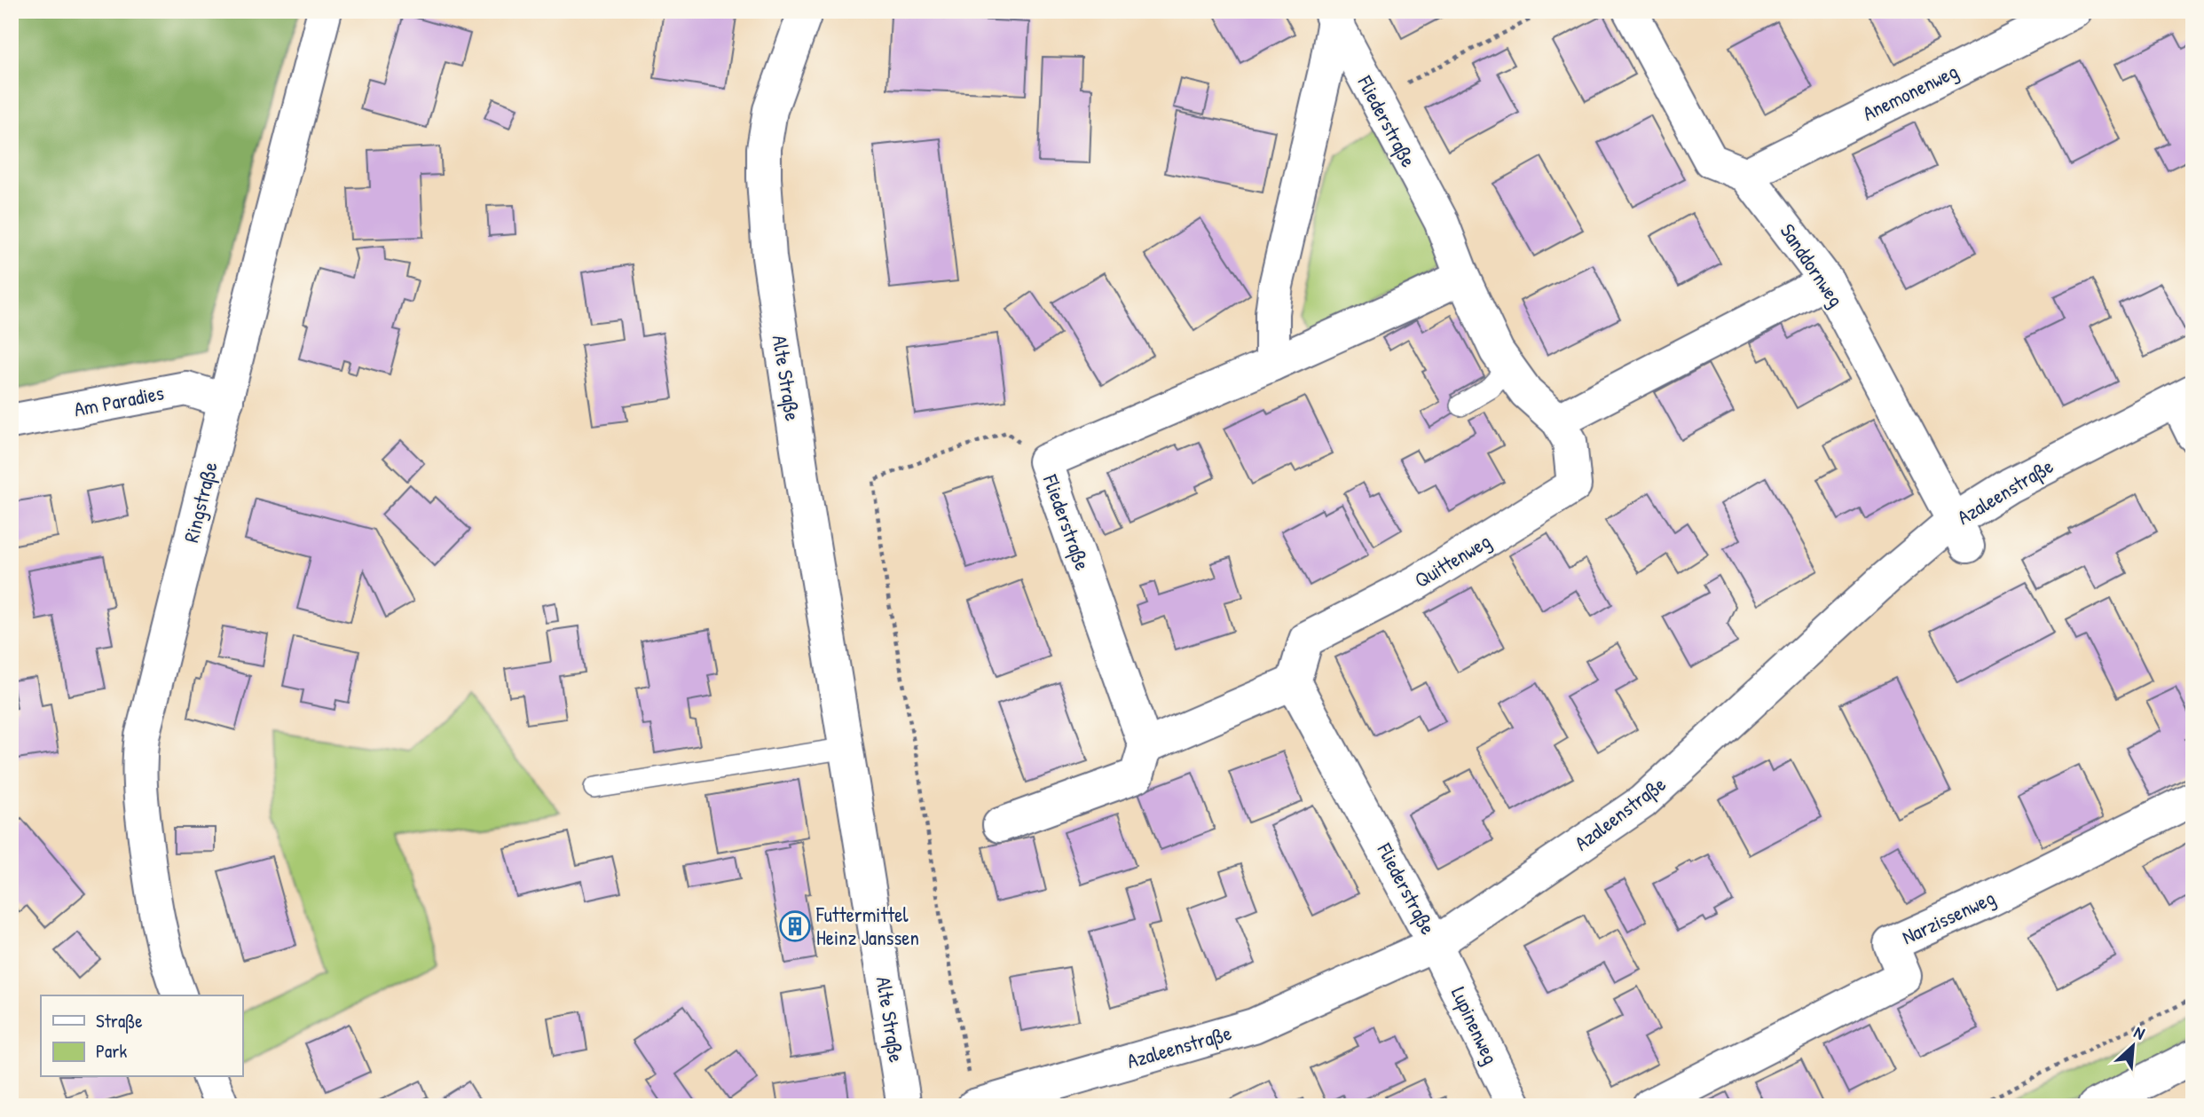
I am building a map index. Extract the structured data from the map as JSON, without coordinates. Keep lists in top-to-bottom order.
{
  "streets": {
    "street": [
      "Anemonenweg",
      "Fliederstraße",
      "Sanddornweg",
      "Alte Straße",
      "Am Paradies",
      "Azaleenstraße",
      "Ringstraße",
      "Quittenweg",
      "Narzissenweg",
      "Lupinenweg"
    ]
  },
  "crossings": [
    ["Anemonenweg", "Sanddornweg"],
    ["Fliederstraße", "Azaleenstraße"],
    ["Fliederstraße", "Quittenweg"],
    ["Fliederstraße", "Lupinenweg"],
    ["Sanddornweg", "Azaleenstraße"],
    ["Am Paradies", "Ringstraße"],
    ["Azaleenstraße", "Lupinenweg"]
  ],
  "places": {
    "building": ["Futtermittel Heinz Janssen"]
  },
  "legend": ["Straße", "Park"],
  "north": "top right"
}
